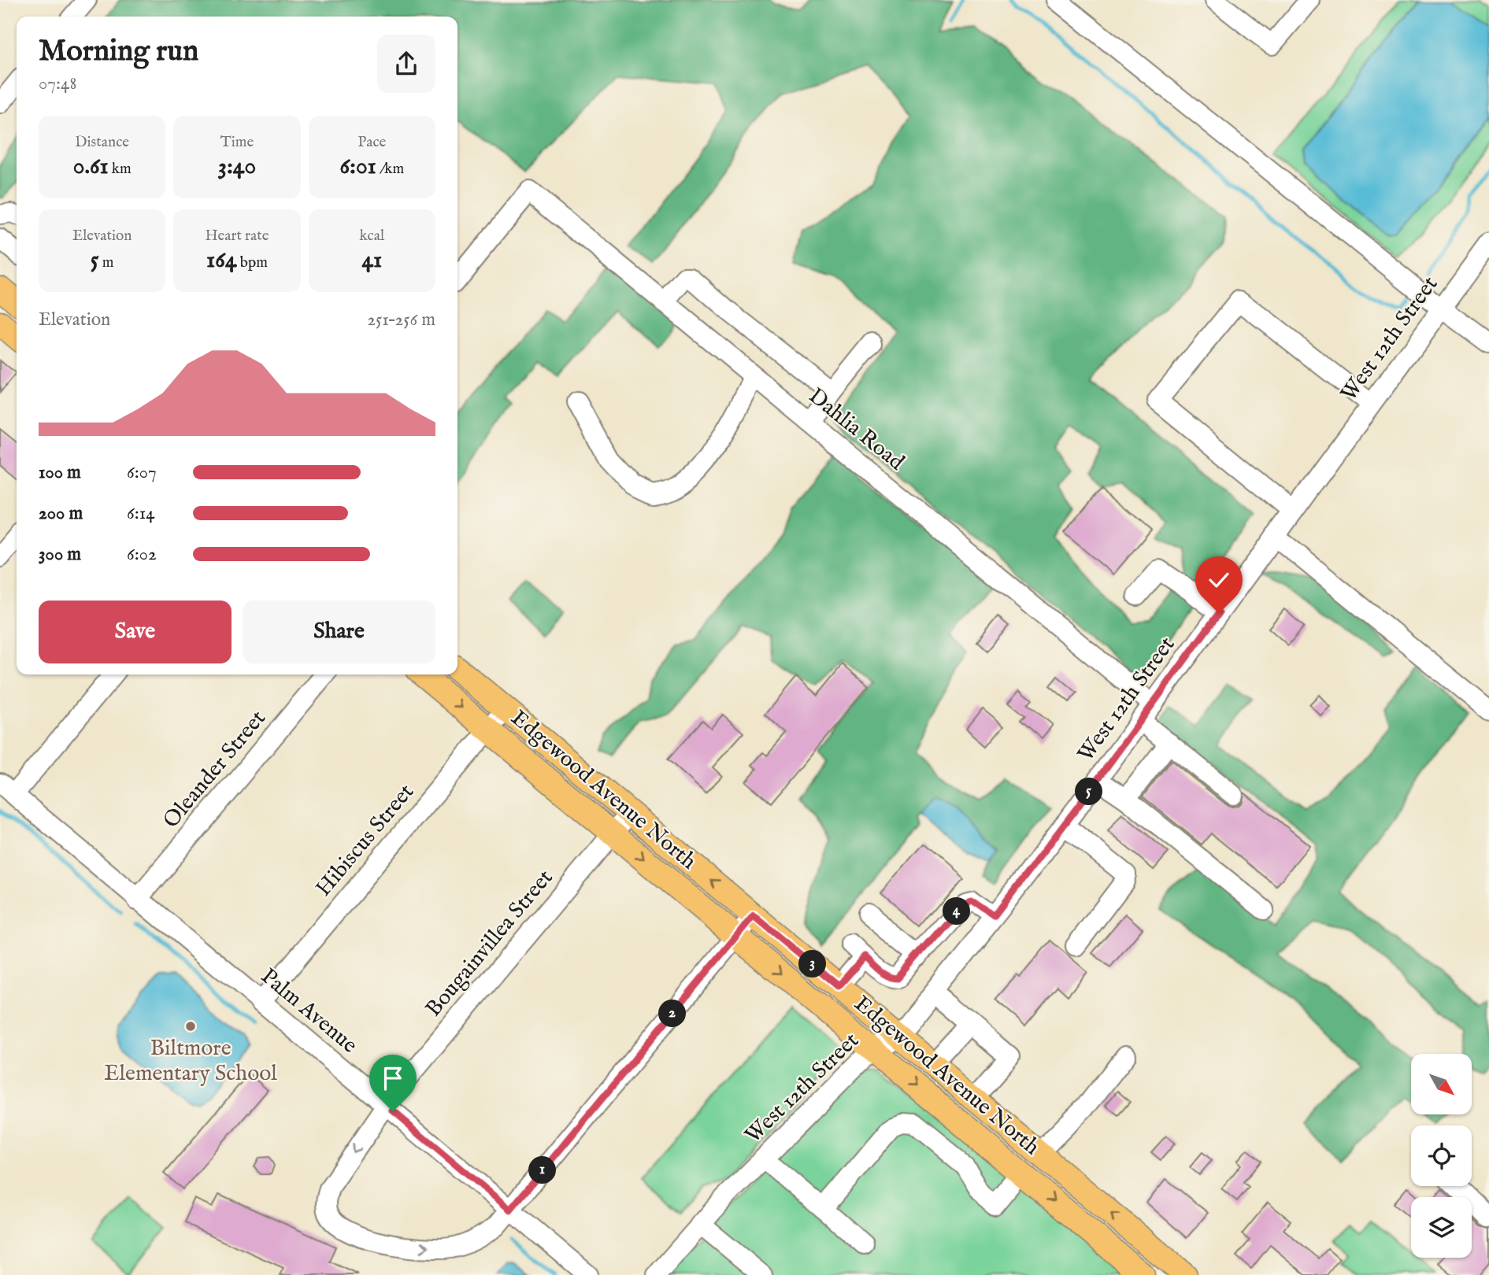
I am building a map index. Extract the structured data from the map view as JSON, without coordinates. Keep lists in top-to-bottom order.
{
  "streets": {
    "main road": ["Edgewood Avenue North"],
    "street": [
      "West 12th Street",
      "Dahlia Road",
      "Oleander Street",
      "Hibiscus Street",
      "Bougainvillea Street",
      "Palm Avenue"
    ]
  },
  "crossings": [
    ["West 12th Street", "Dahlia Road"],
    ["West 12th Street", "Edgewood Avenue North"],
    ["Oleander Street", "Palm Avenue"],
    ["Edgewood Avenue North", "Hibiscus Street"],
    ["Edgewood Avenue North", "Bougainvillea Street"],
    ["Hibiscus Street", "Palm Avenue"],
    ["Bougainvillea Street", "Palm Avenue"]
  ],
  "places": ["Biltmore Elementary School"],
  "north": "bottom right",
  "page": {
    "heading": ["Morning run", "07:48"],
    "stats": [
      ["Distance", "0.61 km"],
      ["Time", "3:40"],
      ["Pace", "6:01 /km"],
      ["Elevation", "5 m"],
      ["Heart rate", "164 bpm"],
      ["kcal", "41"]
    ],
    "chart": ["Elevation", "251–256 m"],
    "list": [
      {
        "name": "100 m",
        "note": "6:07"
      },
      {
        "name": "200 m",
        "note": "6:14"
      },
      {
        "name": "300 m",
        "note": "6:02"
      }
    ],
    "buttons": ["Save", "Share"],
    "pins": [
      "5",
      "4",
      "3",
      "2",
      "1"
    ]
  }
}
